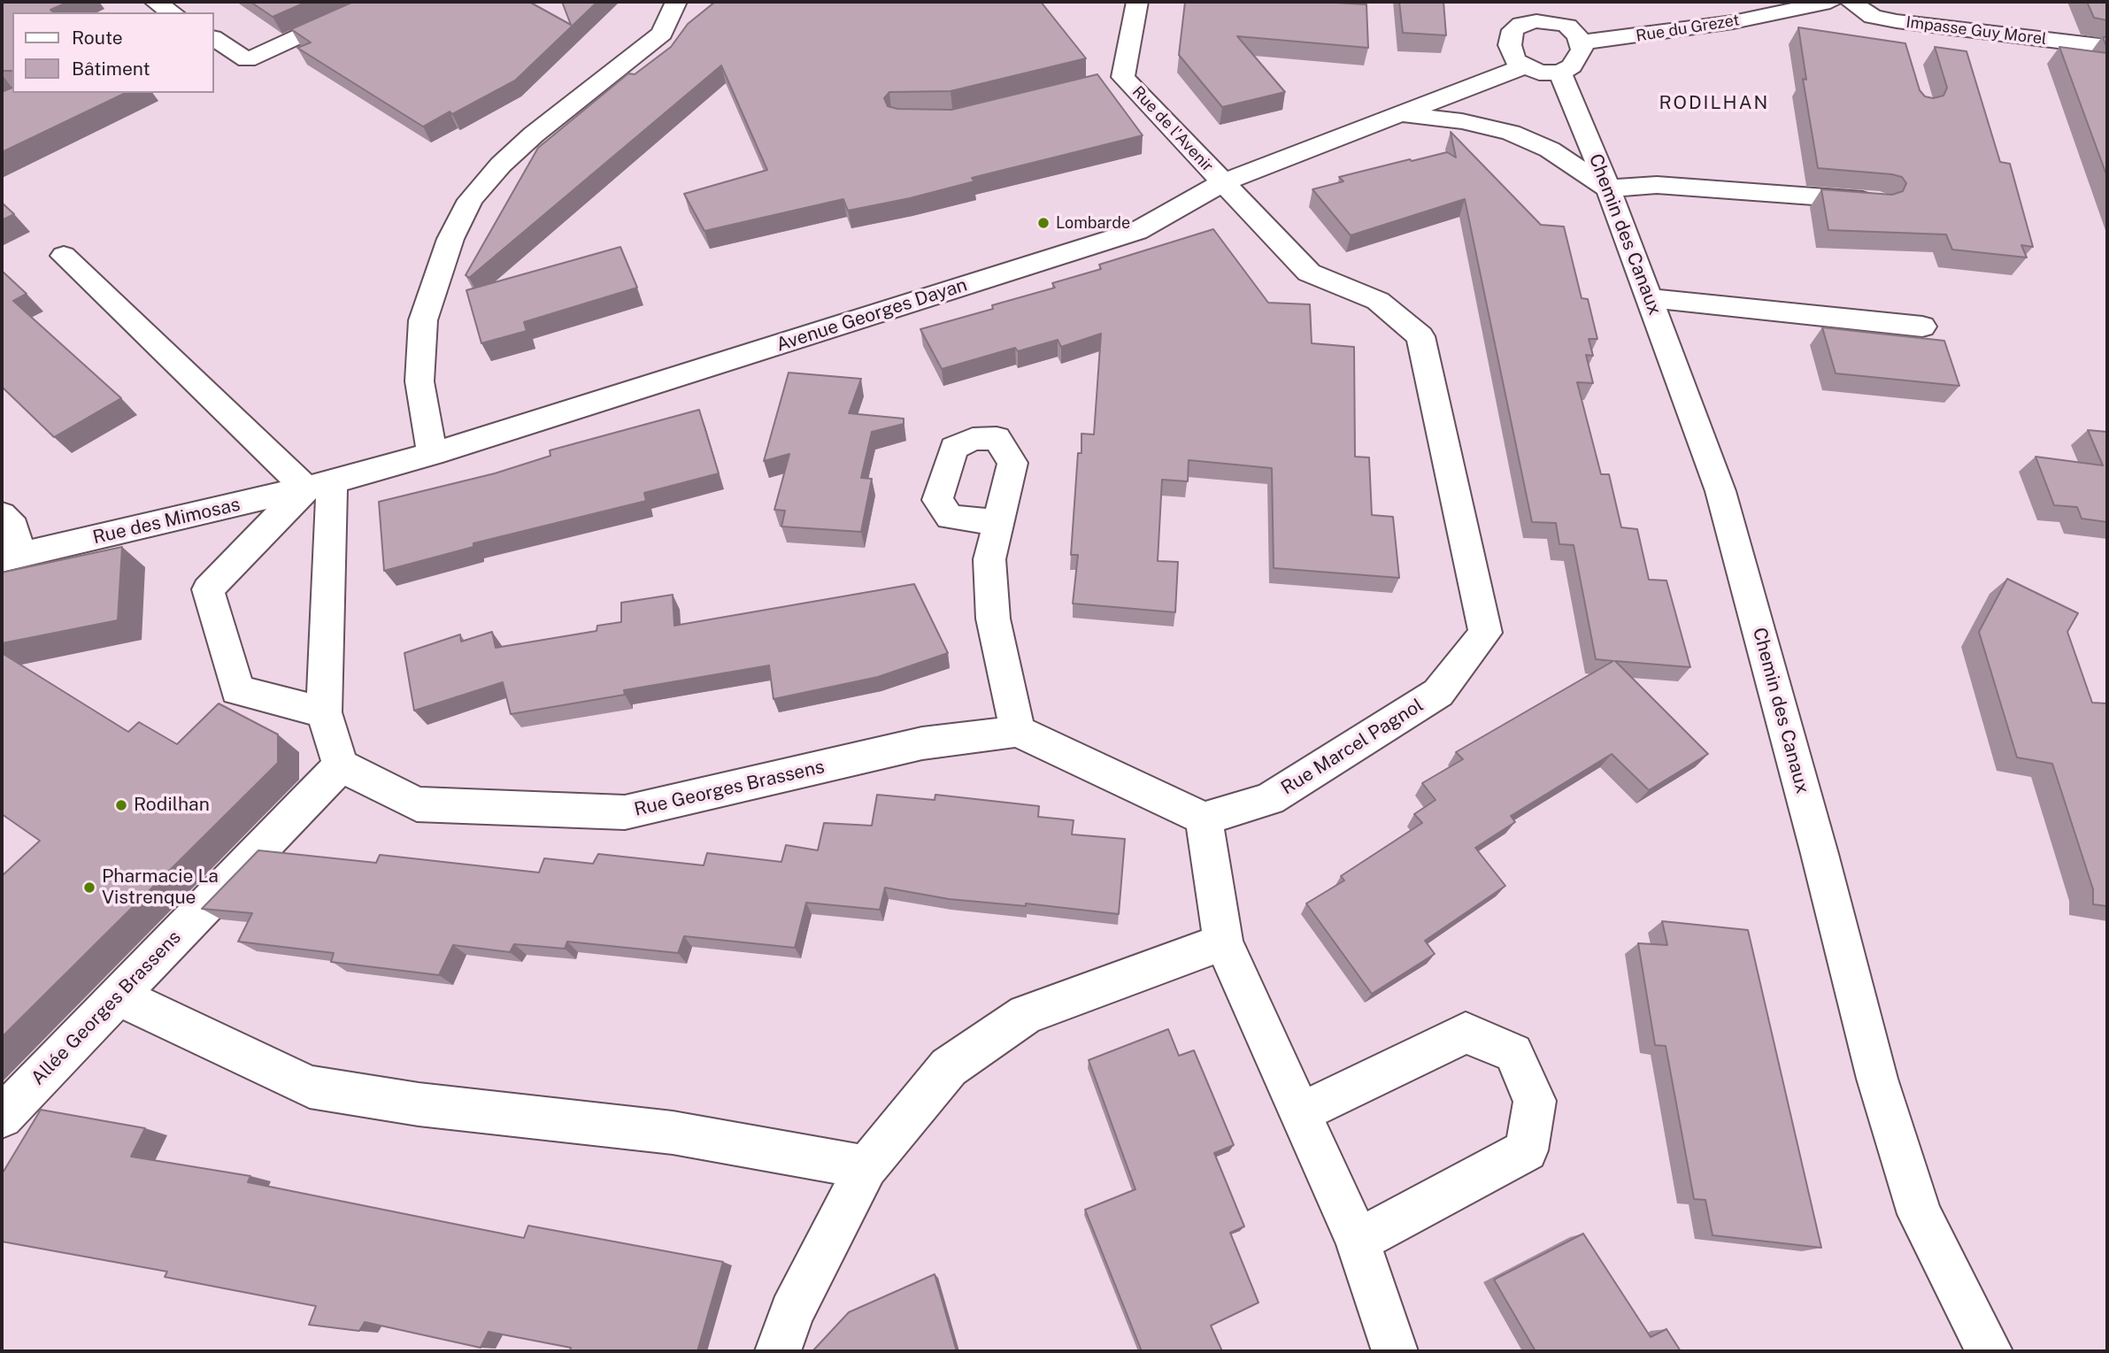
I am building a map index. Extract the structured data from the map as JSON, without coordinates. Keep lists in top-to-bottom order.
{
  "streets": {
    "street": [
      "Rue du Grezet",
      "Impasse Guy Morel",
      "Rue de l'Avenir",
      "Chemin des Canaux",
      "Avenue Georges Dayan",
      "Rue des Mimosas",
      "Rue Marcel Pagnol",
      "Rue Georges Brassens",
      "Allée Georges Brassens"
    ]
  },
  "crossings": [
    ["Rue du Grezet", "Chemin des Canaux"],
    ["Rue du Grezet", "Avenue Georges Dayan"],
    ["Rue de l'Avenir", "Avenue Georges Dayan"],
    ["Rue de l'Avenir", "Rue Marcel Pagnol"],
    ["Chemin des Canaux", "Avenue Georges Dayan"],
    ["Avenue Georges Dayan", "Rue des Mimosas"],
    ["Avenue Georges Dayan", "Rue Marcel Pagnol"],
    ["Rue Georges Brassens", "Allée Georges Brassens"]
  ],
  "districts": ["RODILHAN"],
  "places": ["Lombarde", "Rodilhan", "Pharmacie La Vistrenque"],
  "legend": ["Route", "Bâtiment"]
}
